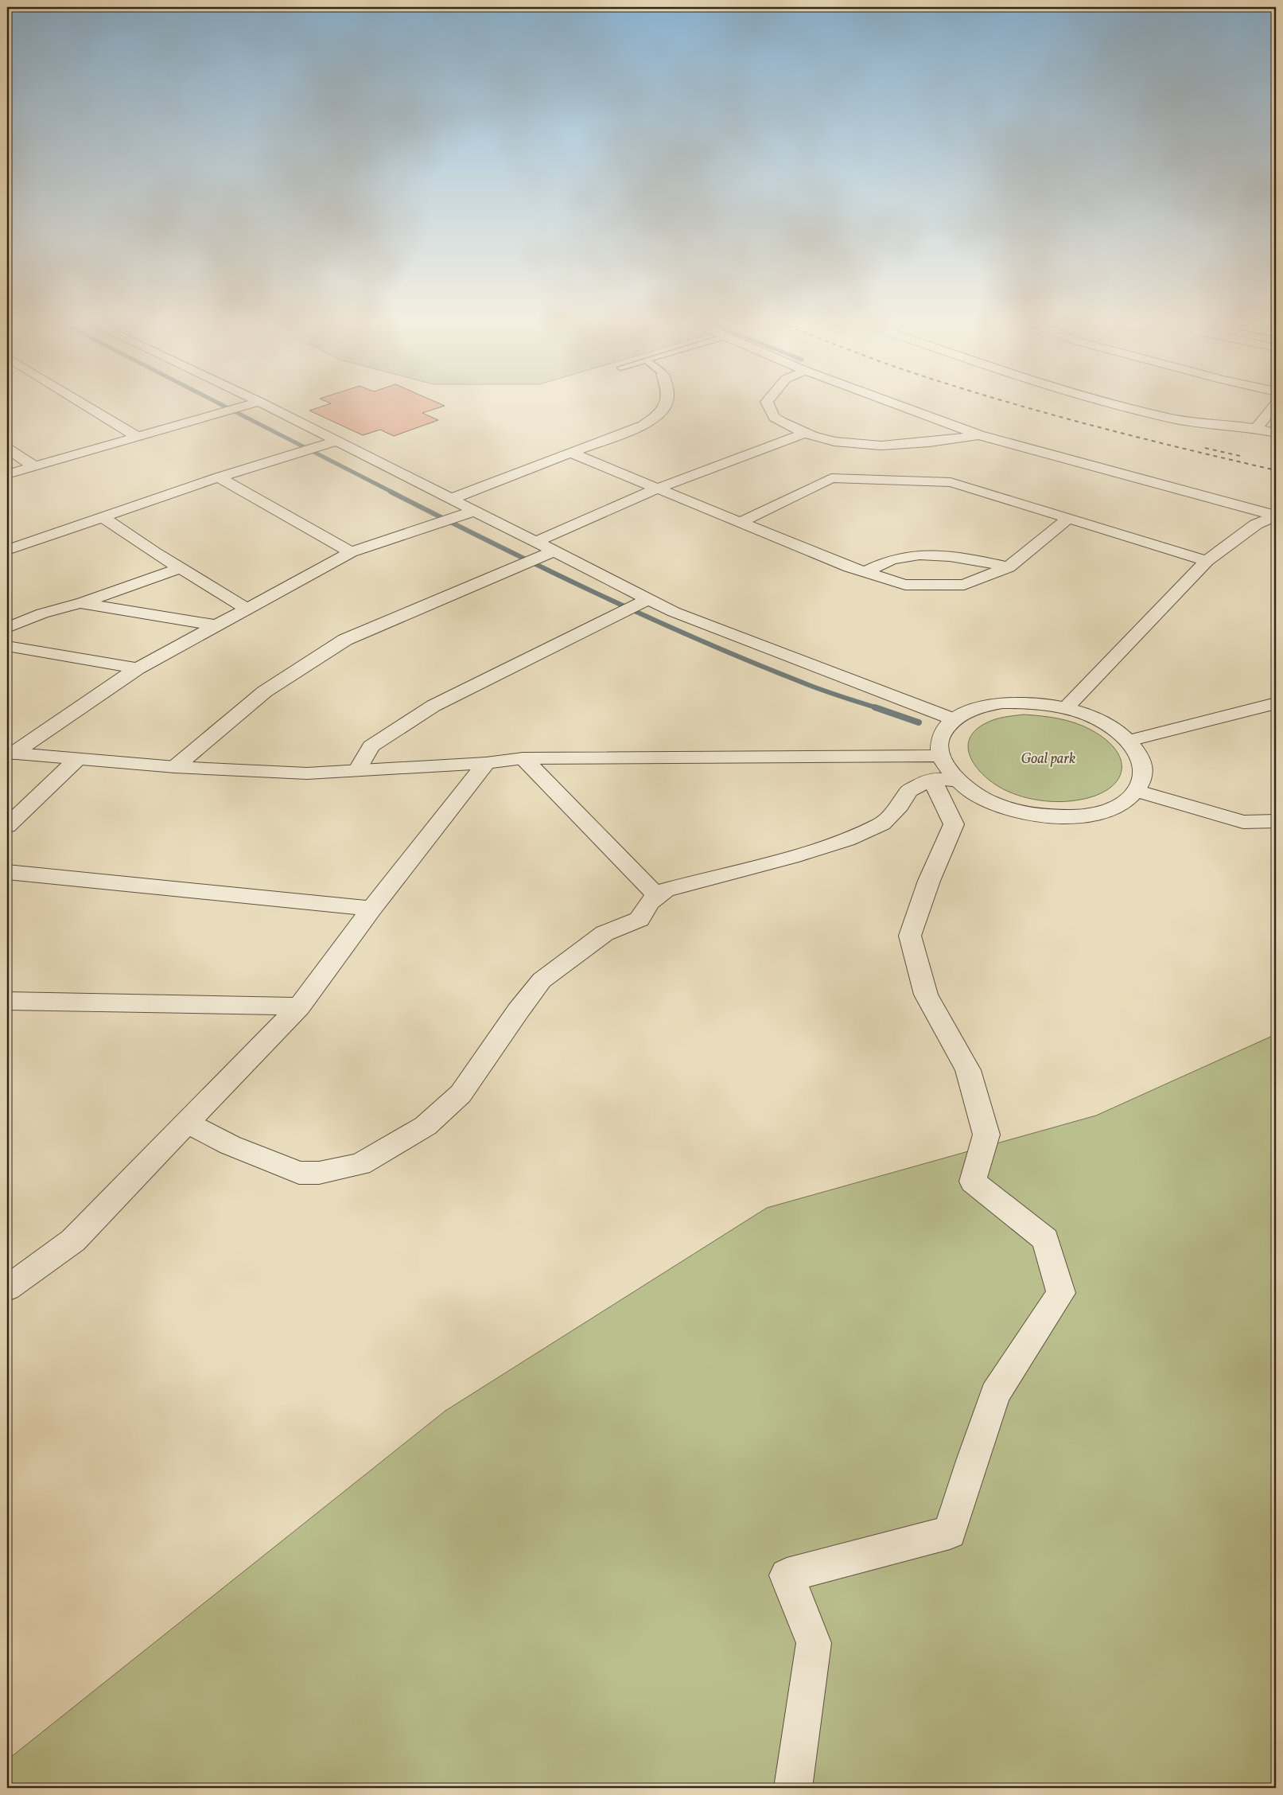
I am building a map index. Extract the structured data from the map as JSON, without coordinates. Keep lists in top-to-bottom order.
{
  "parks": ["Goal park"]
}
